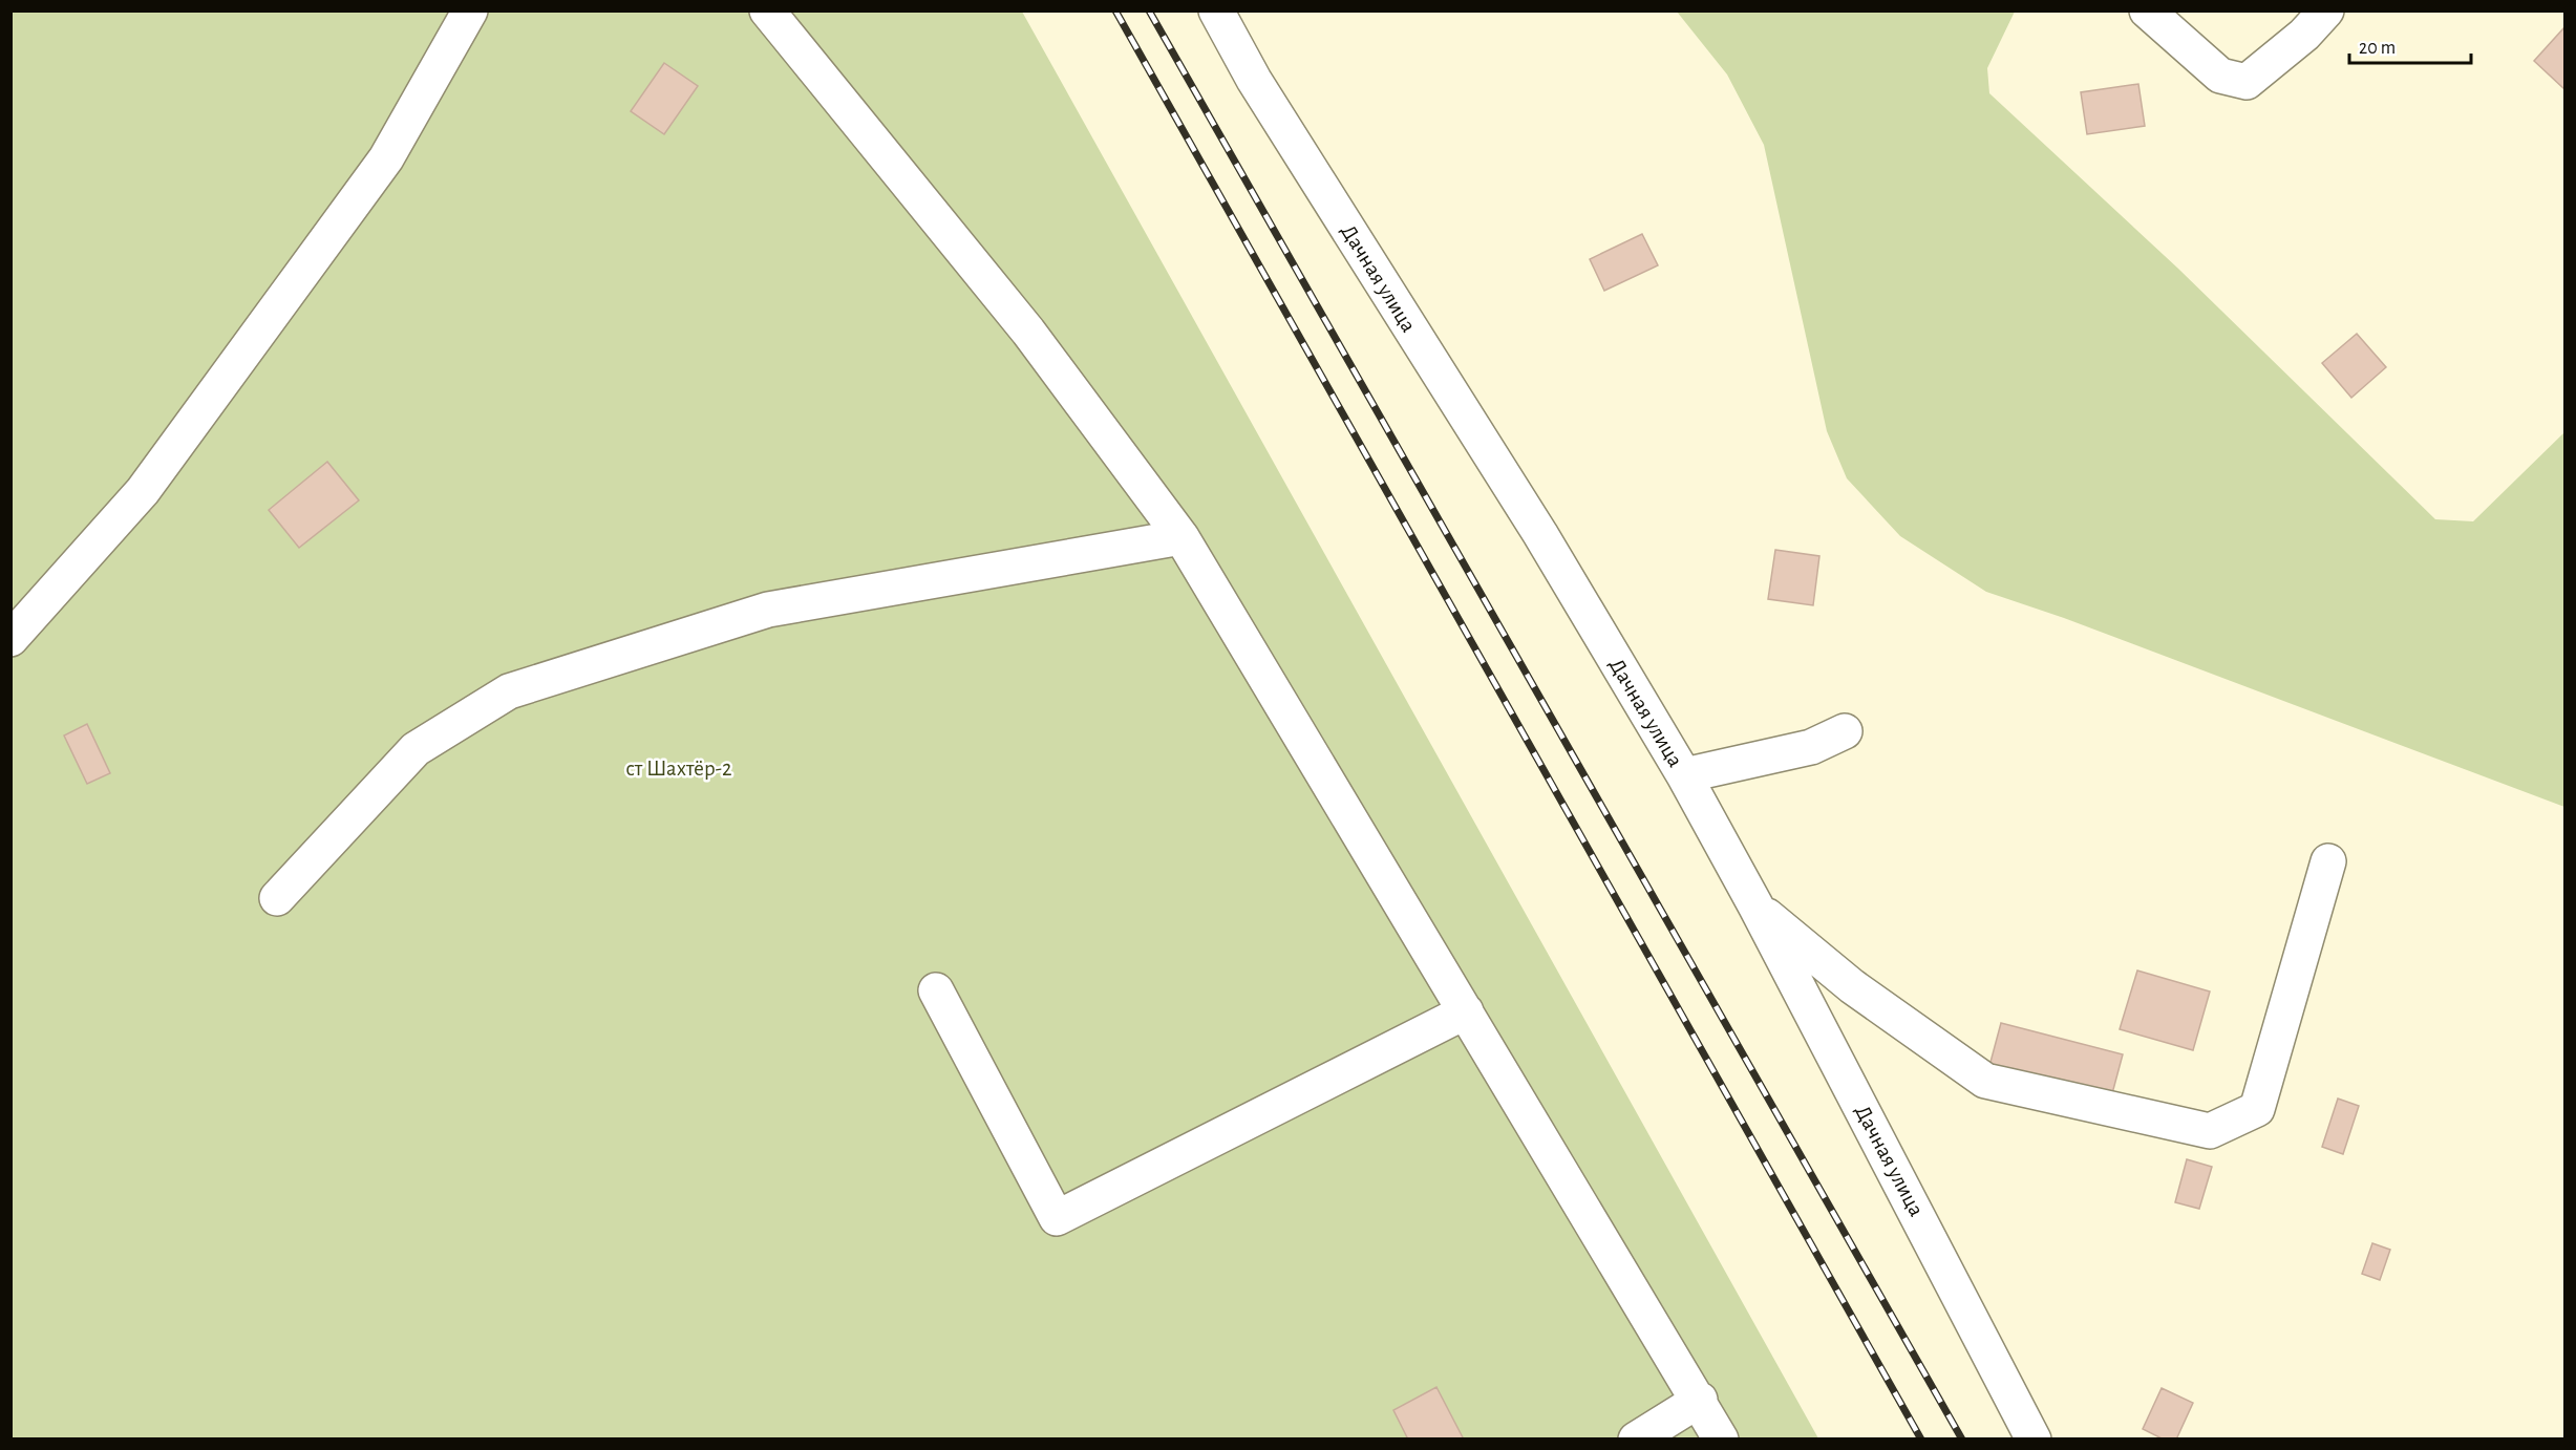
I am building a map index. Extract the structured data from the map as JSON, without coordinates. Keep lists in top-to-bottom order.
{
  "streets": {
    "street": ["Дачная улица"]
  },
  "parks": ["ст Шахтёр-2"],
  "scale_bar": "20 m"
}
